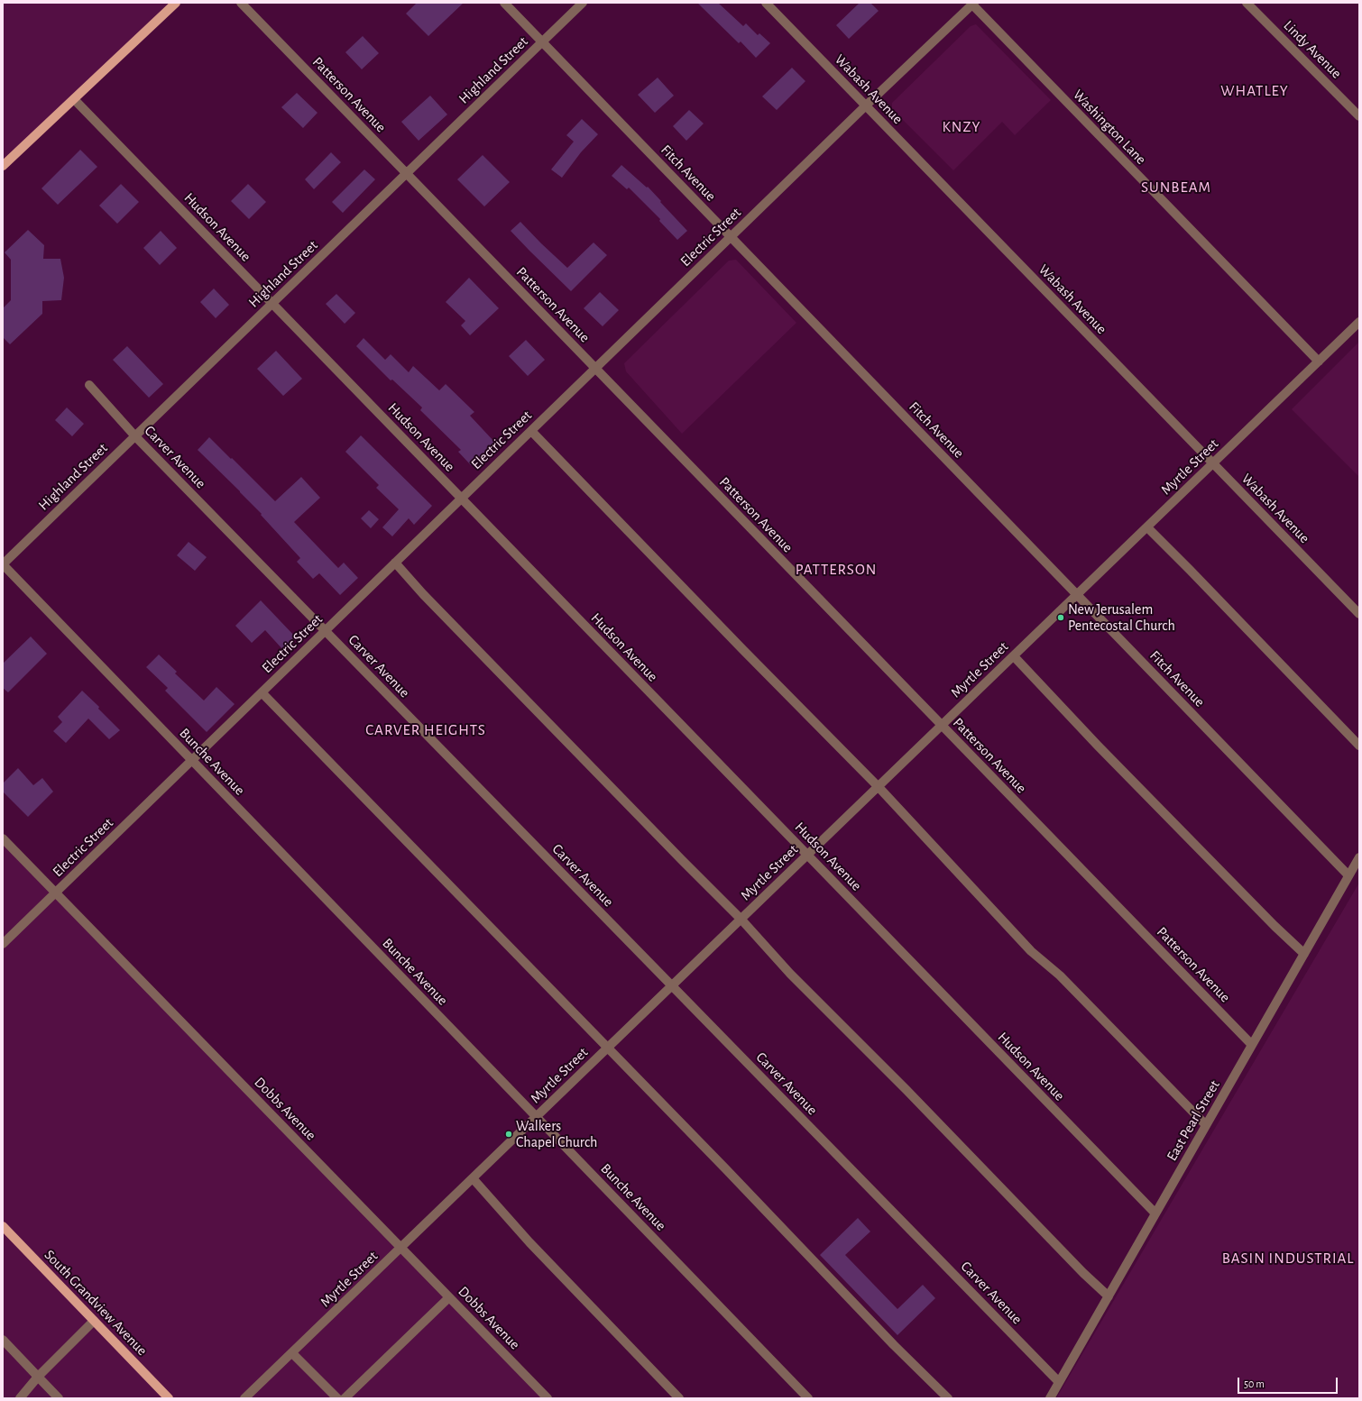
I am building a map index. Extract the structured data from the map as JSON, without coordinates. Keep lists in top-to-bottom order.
{
  "streets": {
    "main road": ["South Grandview Avenue"],
    "street": [
      "Lindy Avenue",
      "Highland Street",
      "Wabash Avenue",
      "Patterson Avenue",
      "Washington Lane",
      "Fitch Avenue",
      "Hudson Avenue",
      "Electric Street",
      "Carver Avenue",
      "Myrtle Street",
      "Bunche Avenue",
      "Dobbs Avenue",
      "East Pearl Street"
    ]
  },
  "crossings": [
    ["Highland Street", "Patterson Avenue"],
    ["Highland Street", "Fitch Avenue"],
    ["Highland Street", "Hudson Avenue"],
    ["Highland Street", "Carver Avenue"],
    ["Highland Street", "Bunche Avenue"],
    ["Wabash Avenue", "Electric Street"],
    ["Wabash Avenue", "Myrtle Street"],
    ["Patterson Avenue", "Electric Street"],
    ["Patterson Avenue", "Myrtle Street"],
    ["Patterson Avenue", "East Pearl Street"],
    ["Washington Lane", "Electric Street"],
    ["Washington Lane", "Myrtle Street"],
    ["Fitch Avenue", "Electric Street"],
    ["Fitch Avenue", "Myrtle Street"],
    ["Fitch Avenue", "East Pearl Street"],
    ["Hudson Avenue", "Electric Street"],
    ["Hudson Avenue", "Myrtle Street"],
    ["Hudson Avenue", "East Pearl Street"],
    ["Electric Street", "Carver Avenue"],
    ["Electric Street", "Bunche Avenue"],
    ["Electric Street", "Dobbs Avenue"],
    ["Carver Avenue", "Myrtle Street"],
    ["Carver Avenue", "East Pearl Street"],
    ["Myrtle Street", "Bunche Avenue"],
    ["Myrtle Street", "Dobbs Avenue"]
  ],
  "districts": [
    "WHATLEY",
    "KNZY",
    "SUNBEAM",
    "PATTERSON",
    "CARVER HEIGHTS",
    "BASIN INDUSTRIAL"
  ],
  "places": ["New Jerusalem Pentecostal Church", "Walkers Chapel Church"],
  "scale_bar": "50 m"
}
